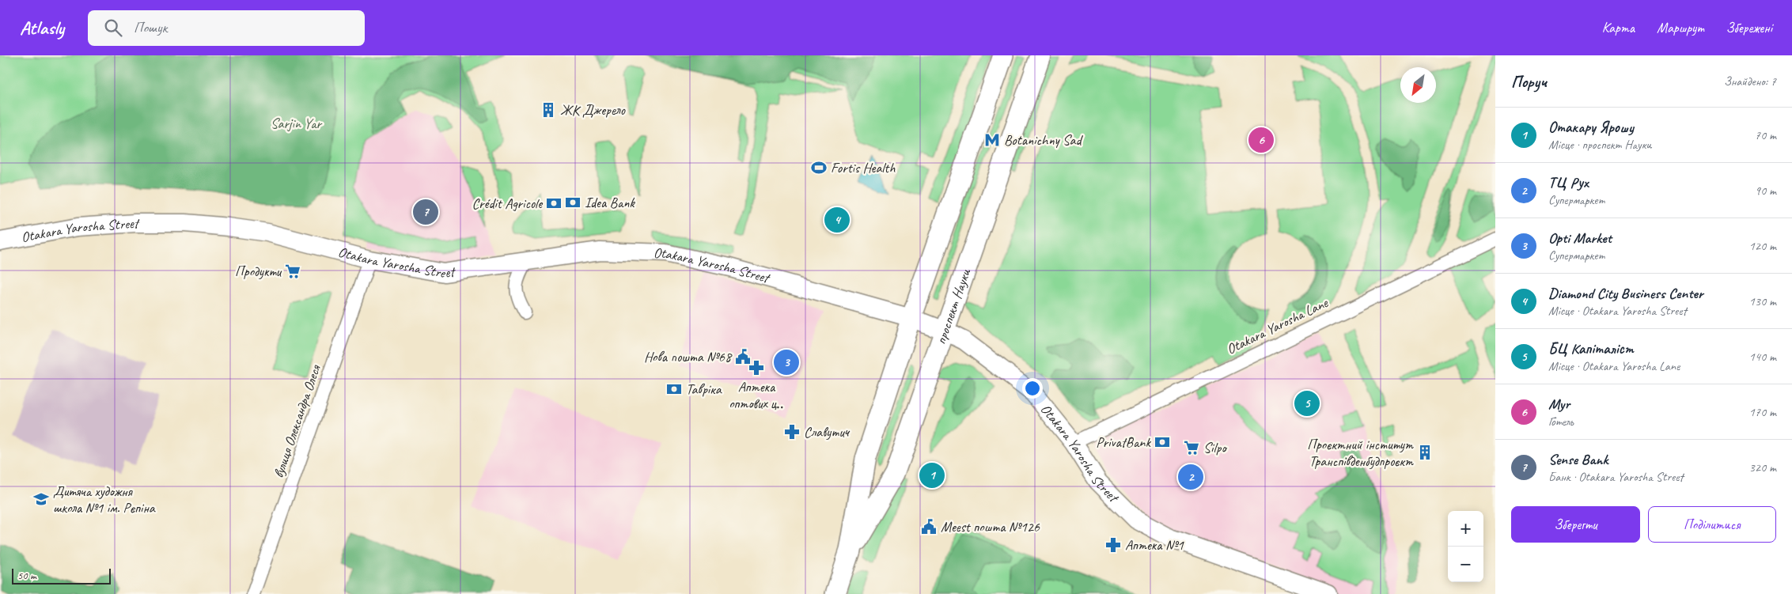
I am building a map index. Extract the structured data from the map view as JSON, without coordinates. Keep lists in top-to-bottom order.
{
  "streets": {
    "main road": ["проспект Науки"],
    "street": ["Otakara Yarosha Street", "Otakara Yarosha Lane", "вулиця Олександра Олеся"]
  },
  "crossings": [
    ["Otakara Yarosha Street", "проспект Науки"],
    ["Otakara Yarosha Street", "Otakara Yarosha Lane"],
    ["Otakara Yarosha Street", "вулиця Олександра Олеся"]
  ],
  "parks": ["Sarjin Yar"],
  "places": {
    "building": ["ЖК Джерело", "Проєктний інститут Транспівденбудпроєкт"],
    "metro station": ["Botanichny Sad"],
    "sports": ["Fortis Health"],
    "bank": [
      "Idea Bank",
      "Crédit Agricole",
      "Тавріка",
      "PrivatBank"
    ],
    "supermarket": ["Продукти", "Silpo"],
    "public building": ["Нова пошта №68", "Meest пошта №126"],
    "pharmacy": ["Аптека оптових ц‥", "Славутич", "Аптека №1"],
    "school or university": ["Дитяча художня школа №1 ім. Рєпіна"]
  },
  "scale_bar": "50 m",
  "north": "bottom left",
  "page": {
    "header": "Atlasly",
    "search": "Пошук",
    "nav": ["Карта", "Маршрут", "Збережені"],
    "heading": ["Поруч", "Знайдено: 7"],
    "list": [
      {
        "mark": "1",
        "name": "Отакару Ярошу",
        "note": "Місце · проспект Науки",
        "value": "70 m"
      },
      {
        "mark": "2",
        "name": "ТЦ Рух",
        "note": "Супермаркет",
        "value": "90 m"
      },
      {
        "mark": "3",
        "name": "Opti Market",
        "note": "Супермаркет",
        "value": "120 m"
      },
      {
        "mark": "4",
        "name": "Diamond City Business Center",
        "note": "Місце · Otakara Yarosha Street",
        "value": "130 m"
      },
      {
        "mark": "5",
        "name": "БЦ Капіталіст",
        "note": "Місце · Otakara Yarosha Lane",
        "value": "140 m"
      },
      {
        "mark": "6",
        "name": "Myr",
        "note": "Готель",
        "value": "170 m"
      },
      {
        "mark": "7",
        "name": "Sense Bank",
        "note": "Банк · Otakara Yarosha Street",
        "value": "320 m"
      }
    ],
    "pins": [
      "6",
      "7",
      "4",
      "3",
      "5",
      "1",
      "2"
    ],
    "buttons": ["Зберегти", "Поділитися"],
    "map_buttons": ["+", "−"],
    "scale": "50 m"
  }
}
